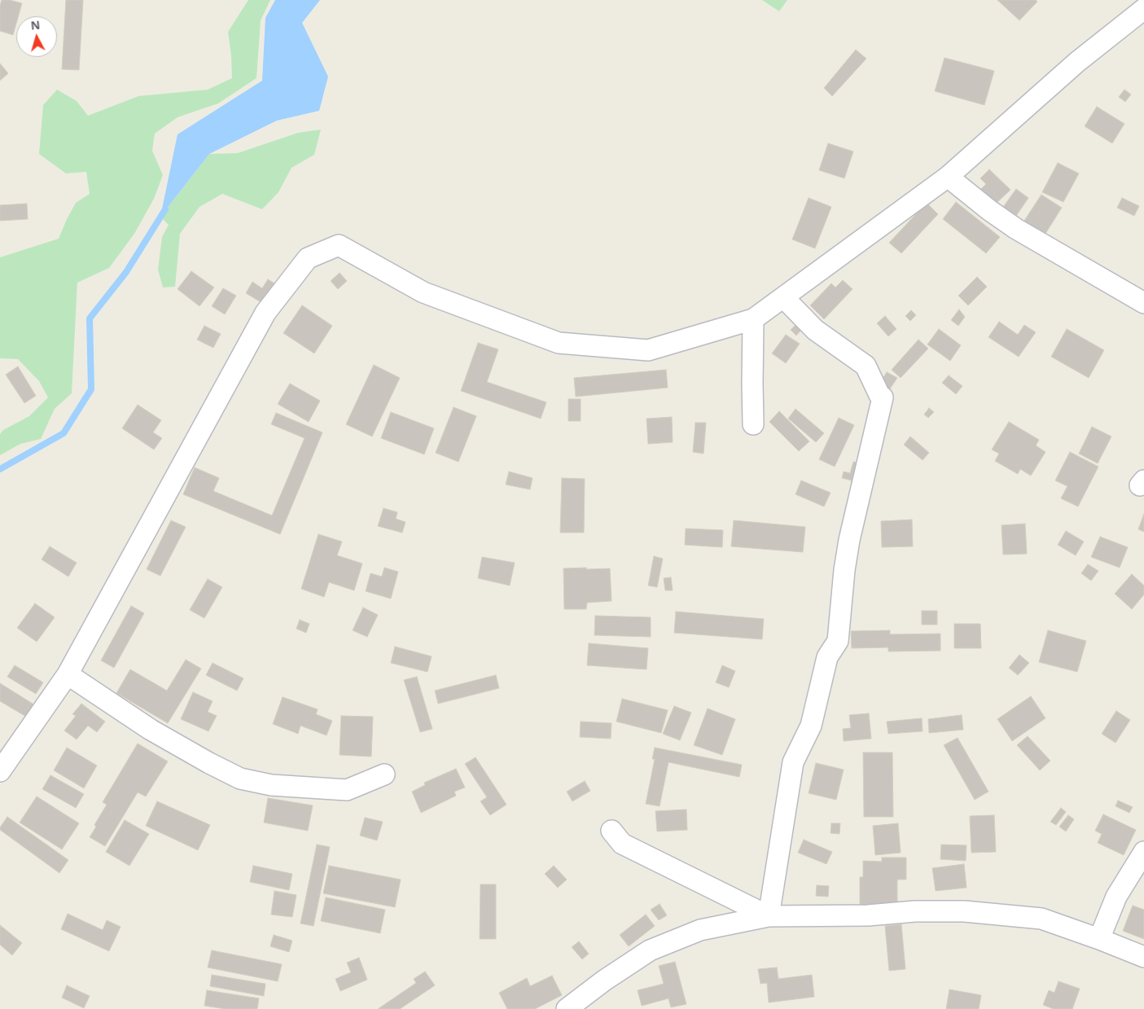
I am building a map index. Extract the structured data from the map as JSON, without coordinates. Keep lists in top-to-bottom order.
{
  "north": "top"
}
